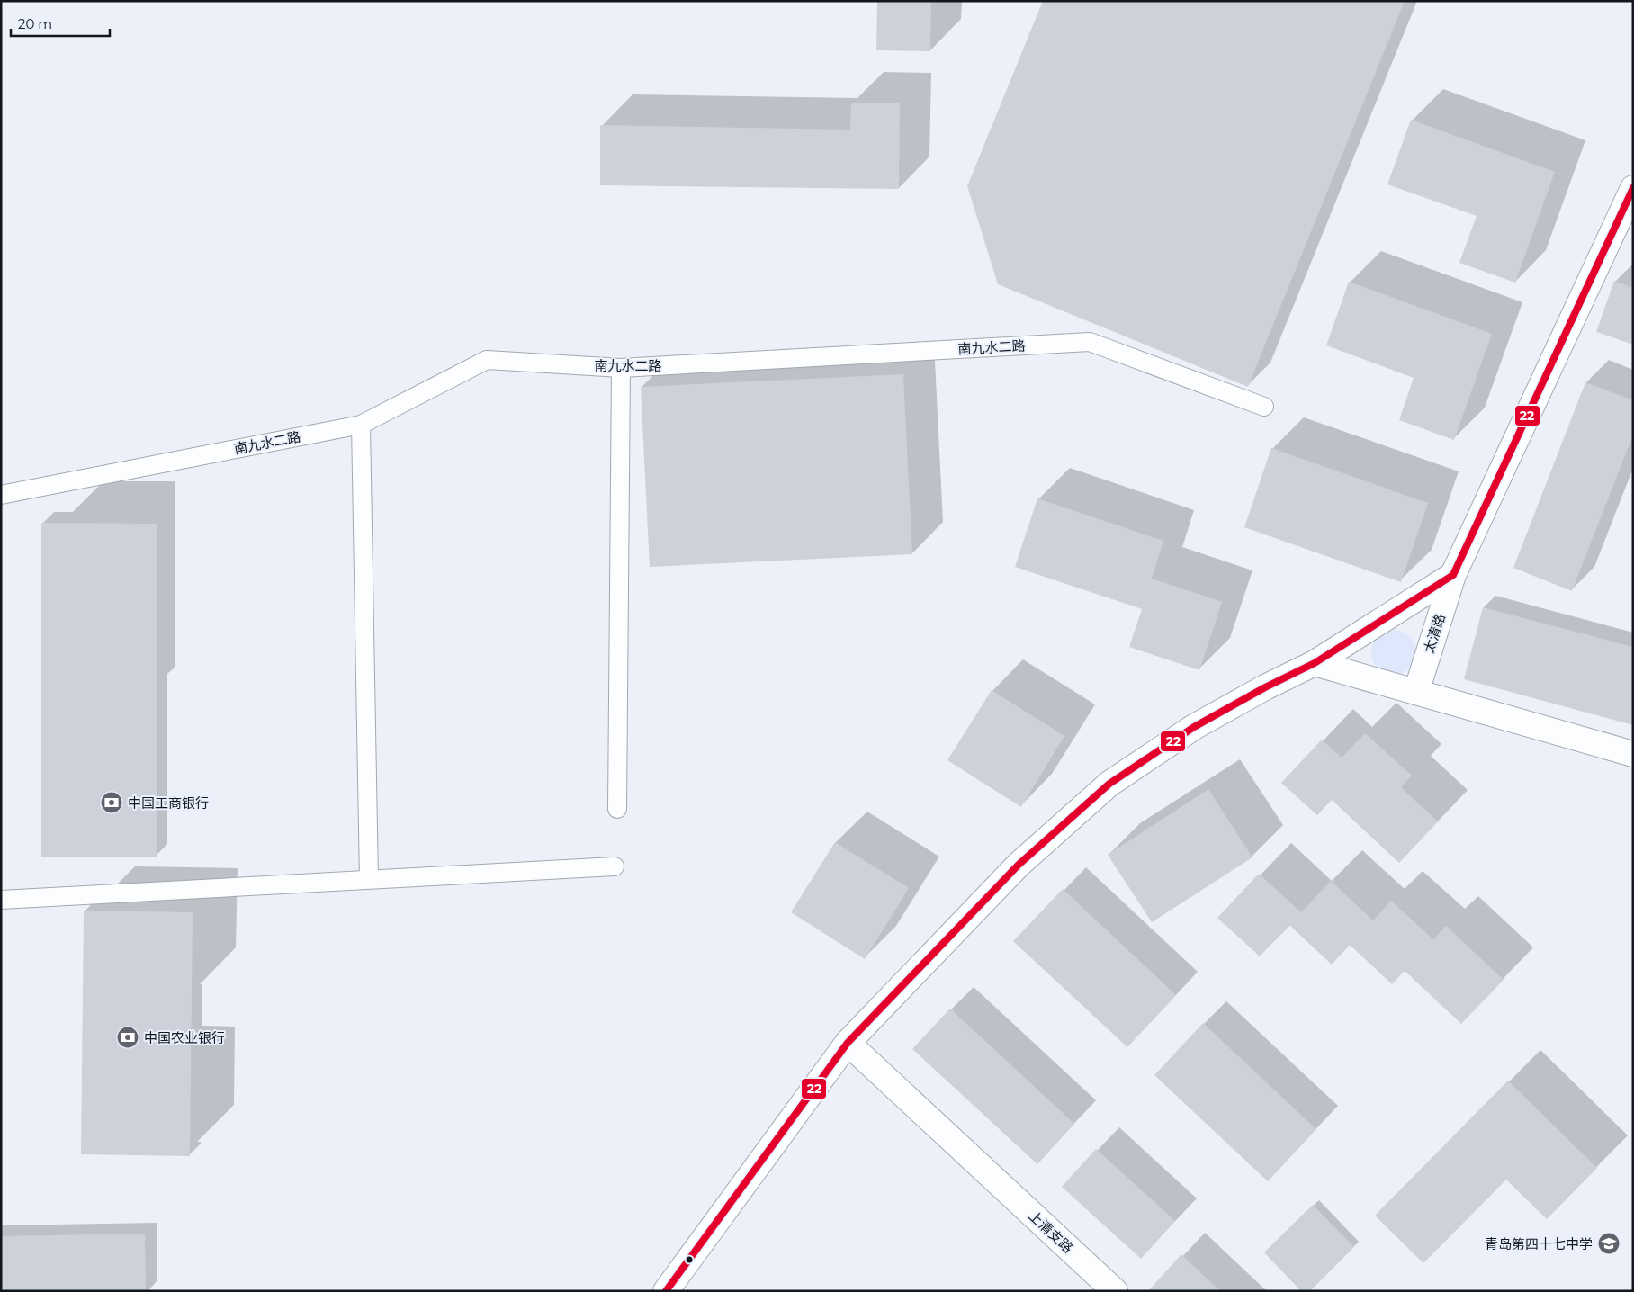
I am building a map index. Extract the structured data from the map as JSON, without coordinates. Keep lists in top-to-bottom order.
{
  "streets": {
    "street": ["太清路", "上清支路"],
    "lane": ["南九水二路"]
  },
  "crossings": [
    ["太清路", "上清支路"]
  ],
  "places": {
    "bank": ["中国工商银行", "中国农业银行"],
    "school or university": ["青岛第四十七中学"]
  },
  "lines": ["transit line 22"],
  "scale_bar": "20 m"
}
